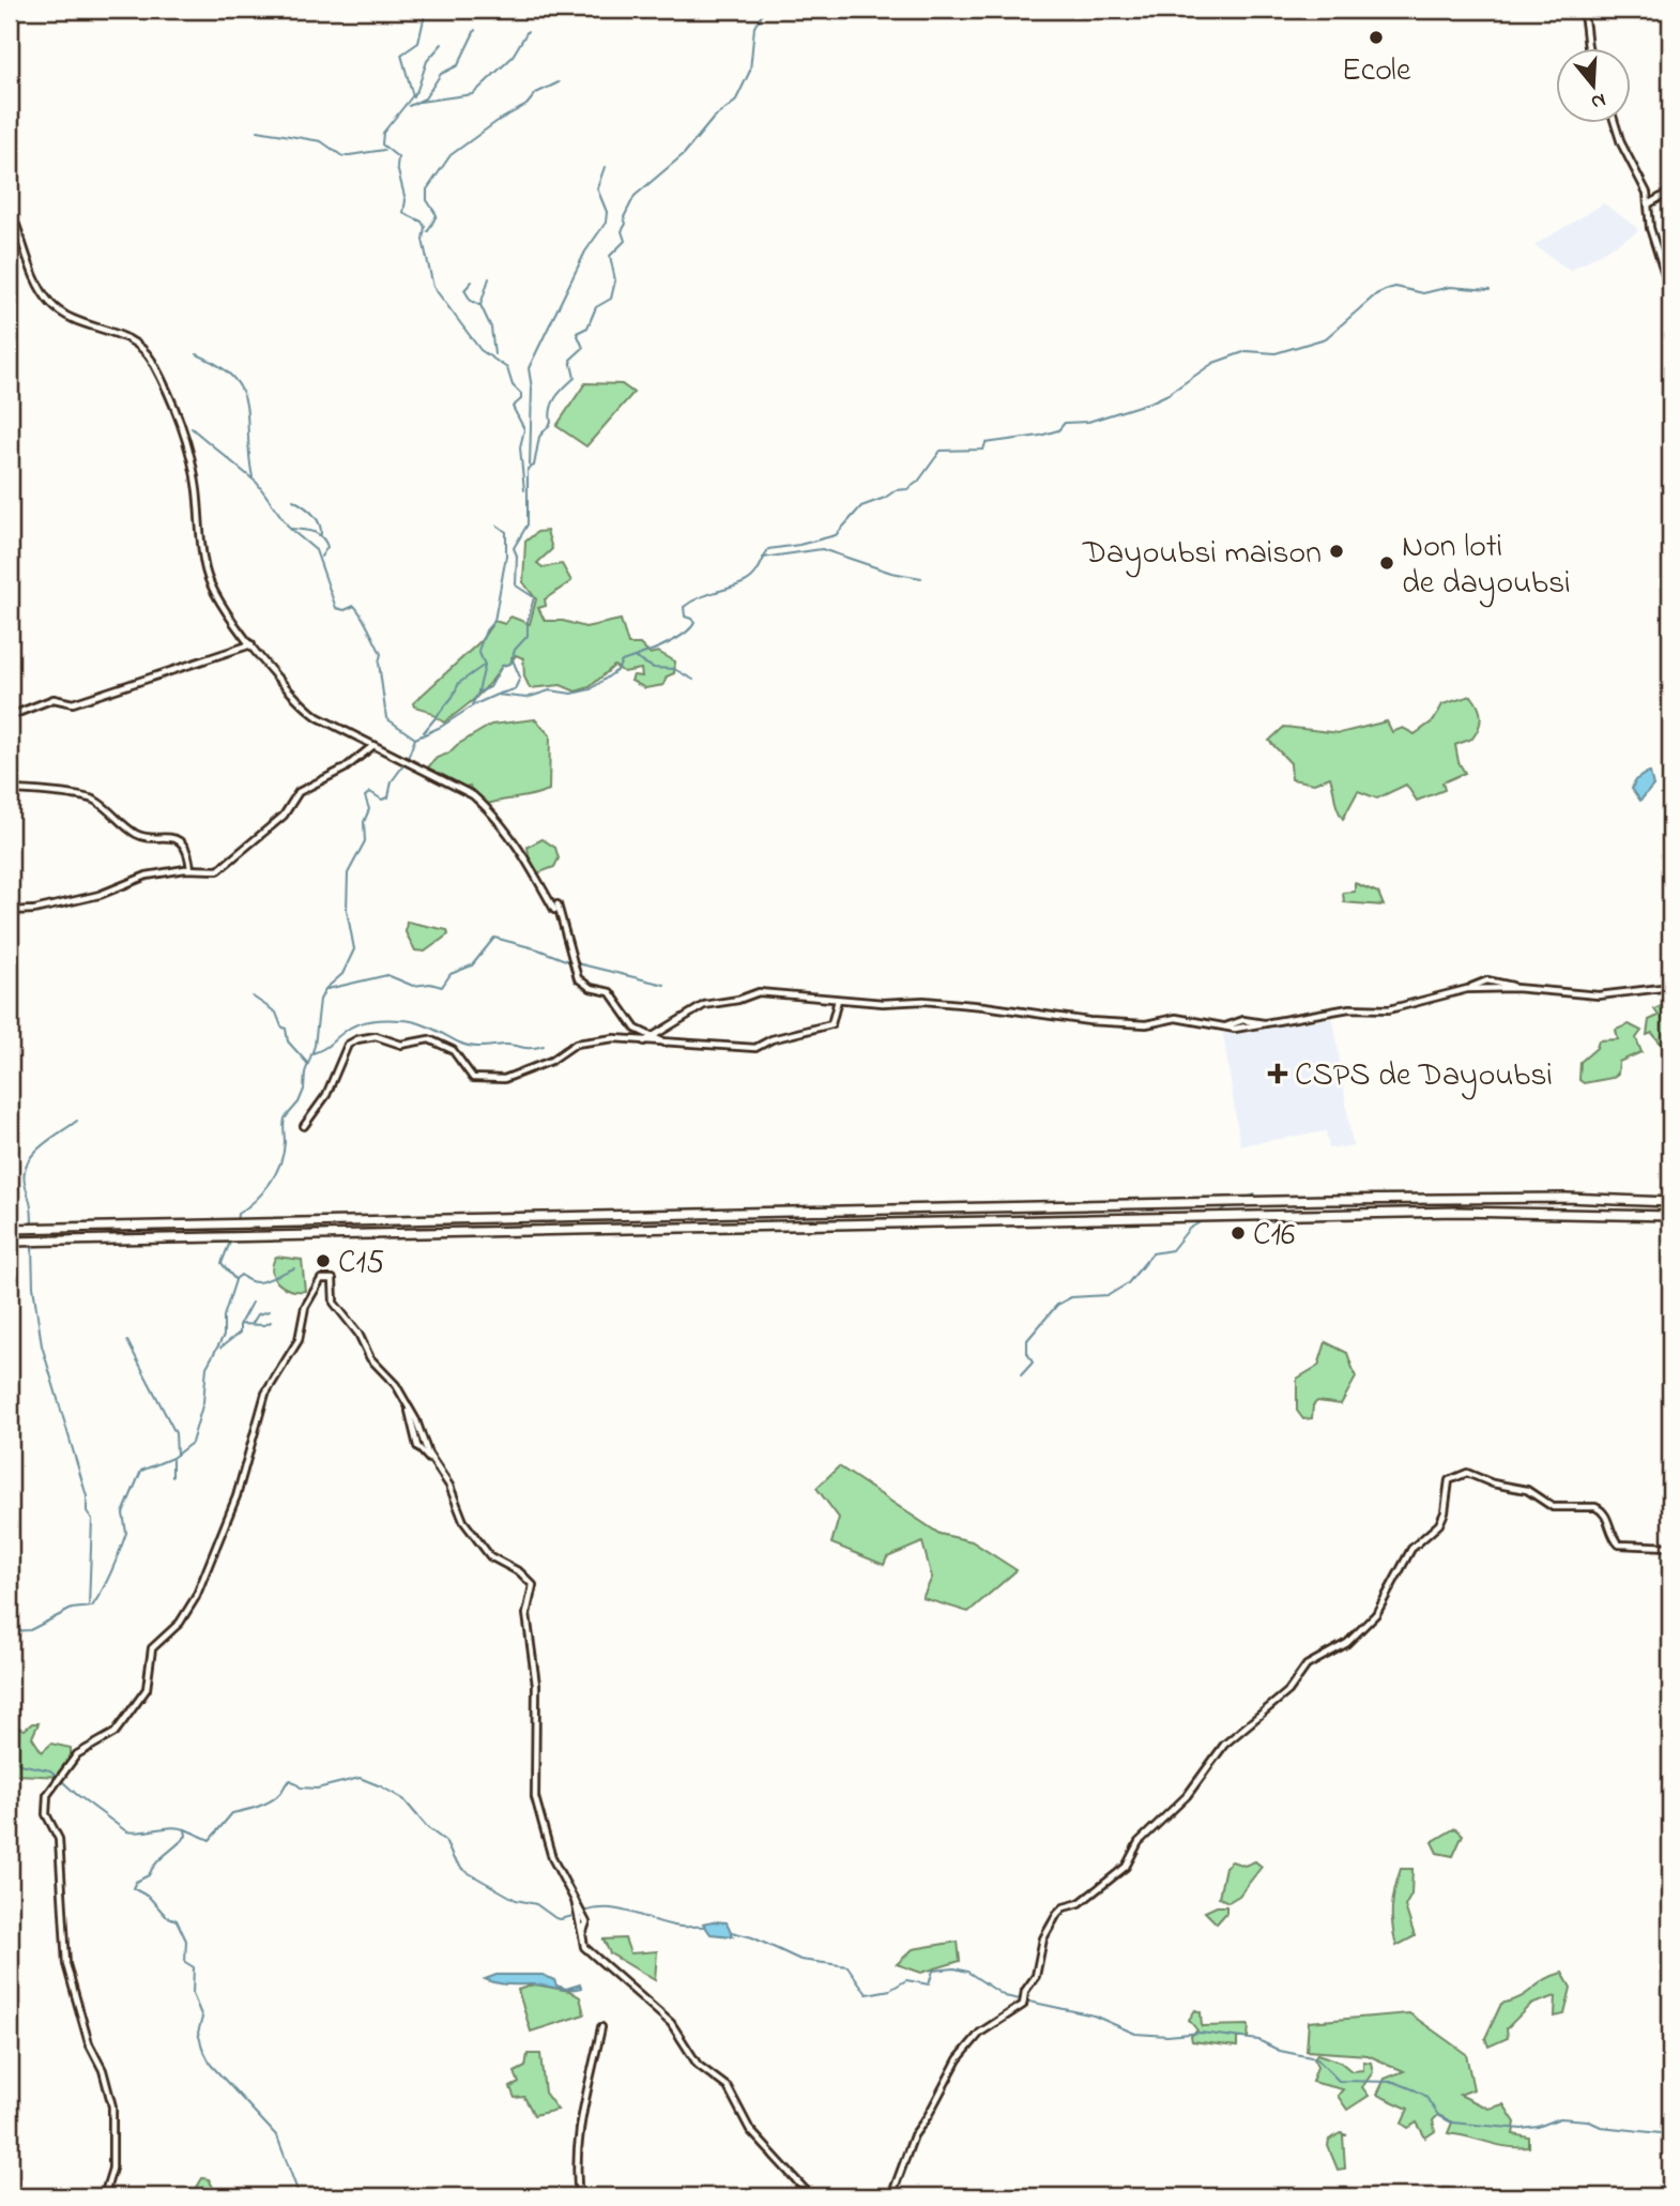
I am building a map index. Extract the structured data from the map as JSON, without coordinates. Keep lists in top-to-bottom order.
{
  "places": {
    "other": [
      "Ecole",
      "Dayoubsi maison",
      "Non loti de dayoubsi",
      "C16",
      "C15"
    ],
    "health": ["CSPS de Dayoubsi"]
  },
  "north": "bottom"
}
